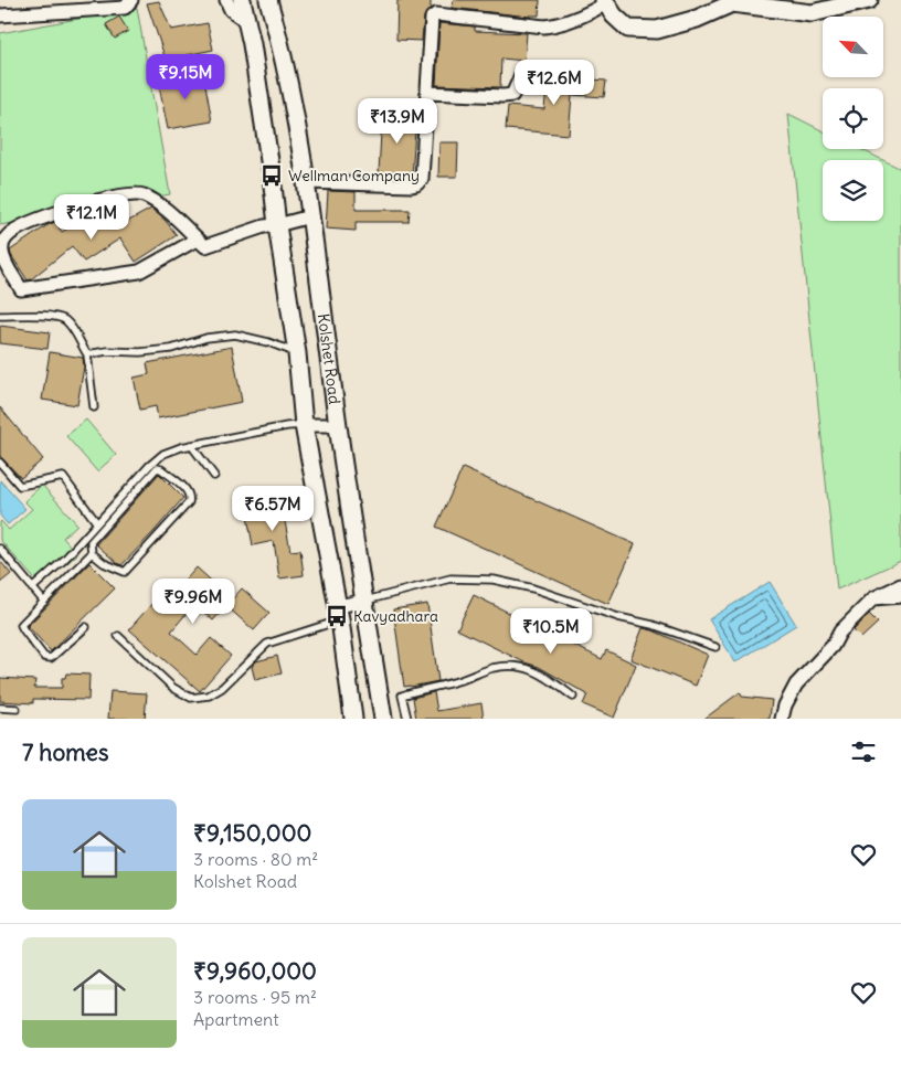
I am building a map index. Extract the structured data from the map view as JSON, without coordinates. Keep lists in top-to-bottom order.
{
  "streets": {
    "street": ["Kolshet Road"]
  },
  "places": {
    "bus stop": ["Wellman Company", "Kavyadhara"]
  },
  "north": "top left",
  "page": {
    "price": [
      "₹9.15M",
      "₹12.6M",
      "₹13.9M",
      "₹12.1M",
      "₹6.57M",
      "₹9.96M",
      "₹10.5M"
    ],
    "heading": "7 homes",
    "list": [
      {
        "name": "₹9,150,000",
        "note": "3 rooms · 80 m² · Kolshet Road"
      },
      {
        "name": "₹9,960,000",
        "note": "3 rooms · 95 m² · Apartment"
      }
    ]
  }
}
